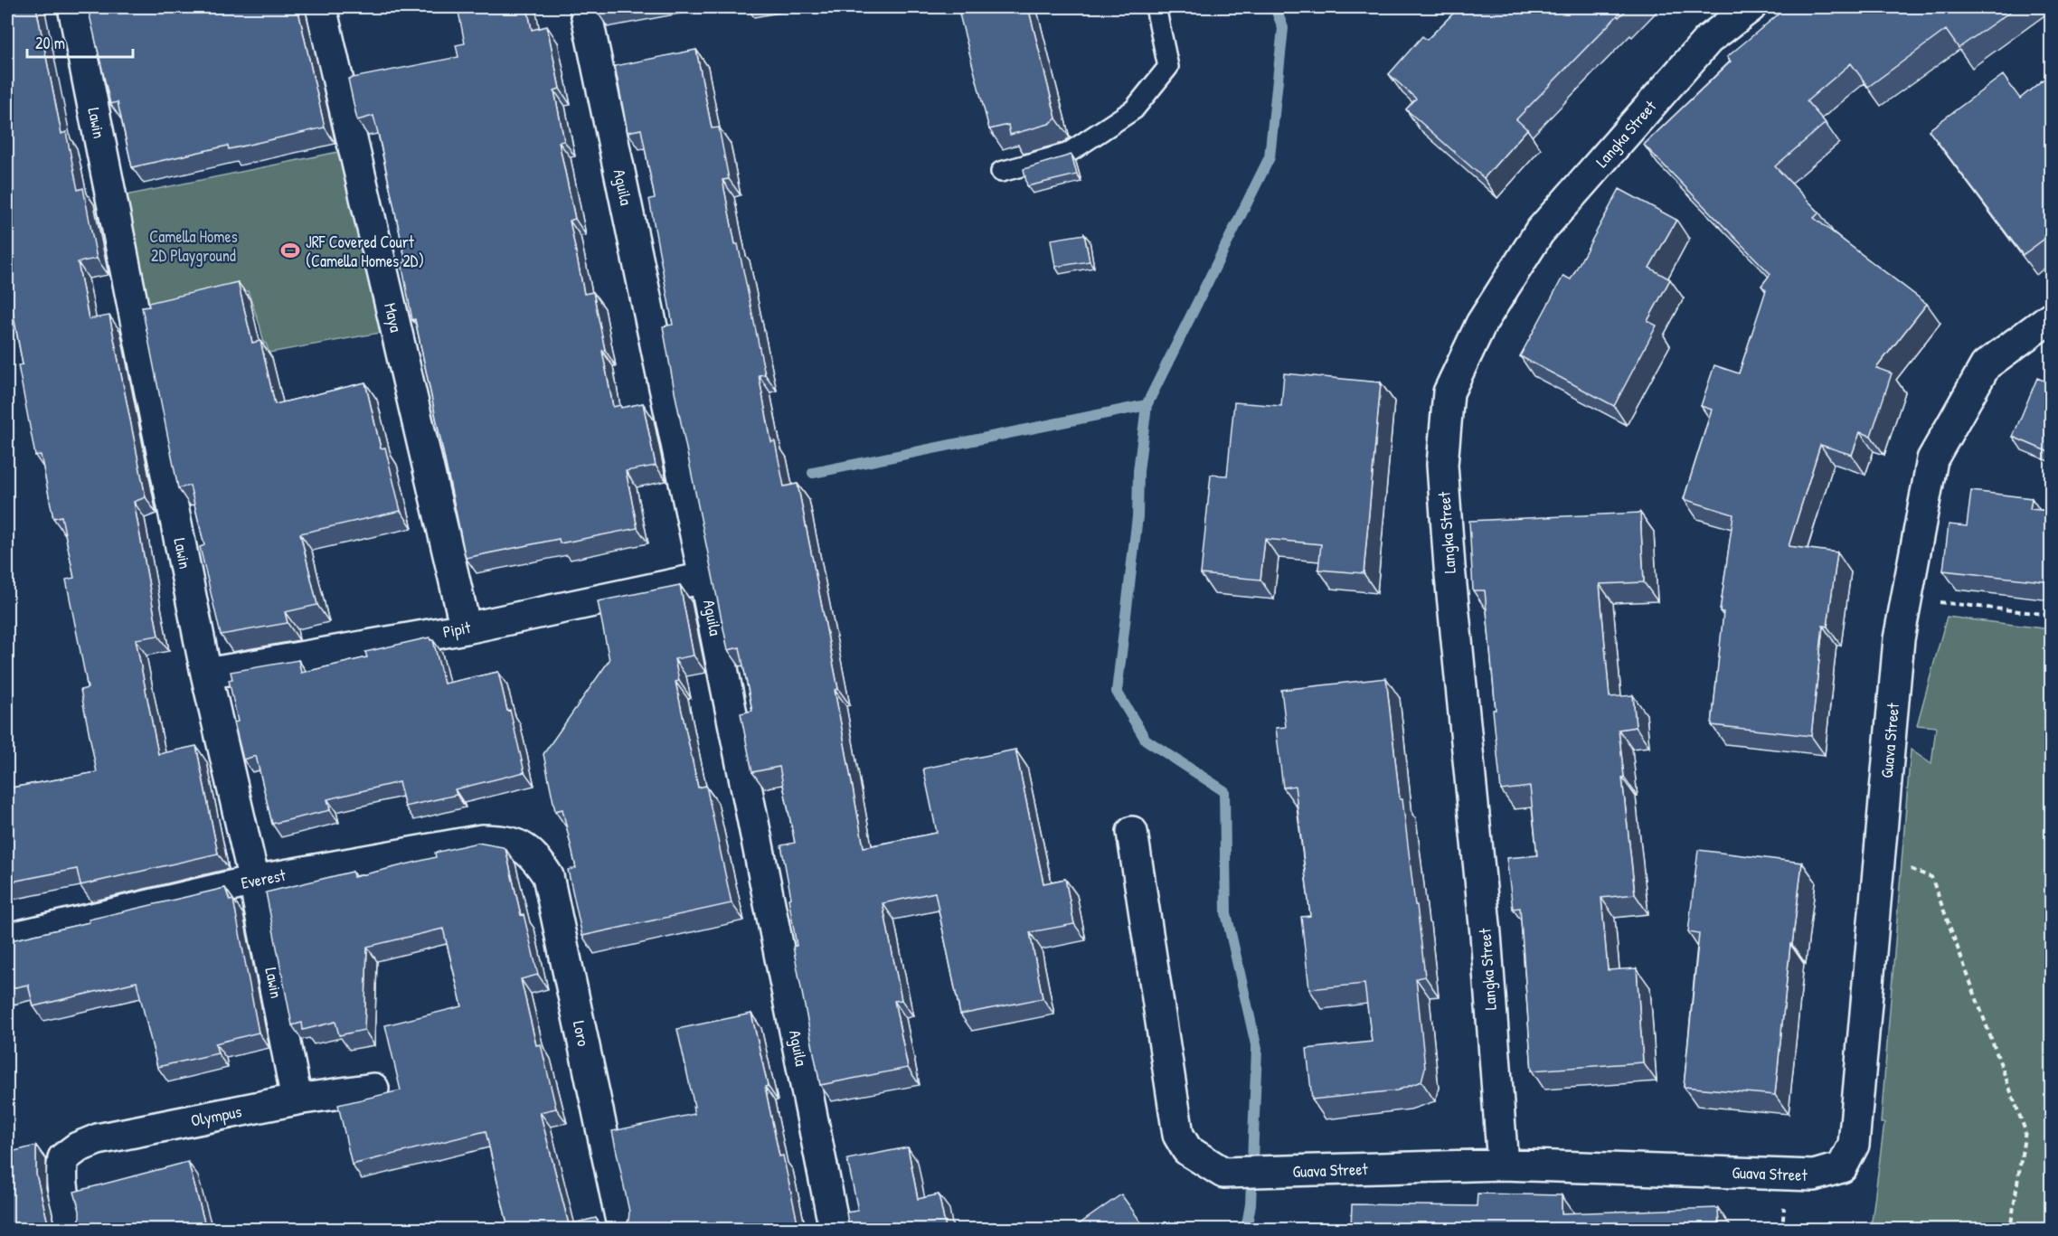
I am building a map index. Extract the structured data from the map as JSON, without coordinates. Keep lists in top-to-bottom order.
{
  "streets": {
    "street": [
      "Lawin",
      "Langka Street",
      "Aguila",
      "Maya",
      "Pipit",
      "Guava Street",
      "Everest",
      "Loro",
      "Olympus"
    ]
  },
  "crossings": [
    ["Lawin", "Pipit"],
    ["Lawin", "Everest"],
    ["Lawin", "Olympus"],
    ["Langka Street", "Guava Street"],
    ["Aguila", "Pipit"],
    ["Maya", "Pipit"],
    ["Everest", "Loro"]
  ],
  "parks": ["Camella Homes 2D Playground"],
  "places": {
    "sports": ["JRF Covered Court (Camella Homes 2D)"]
  },
  "scale_bar": "20 m"
}
